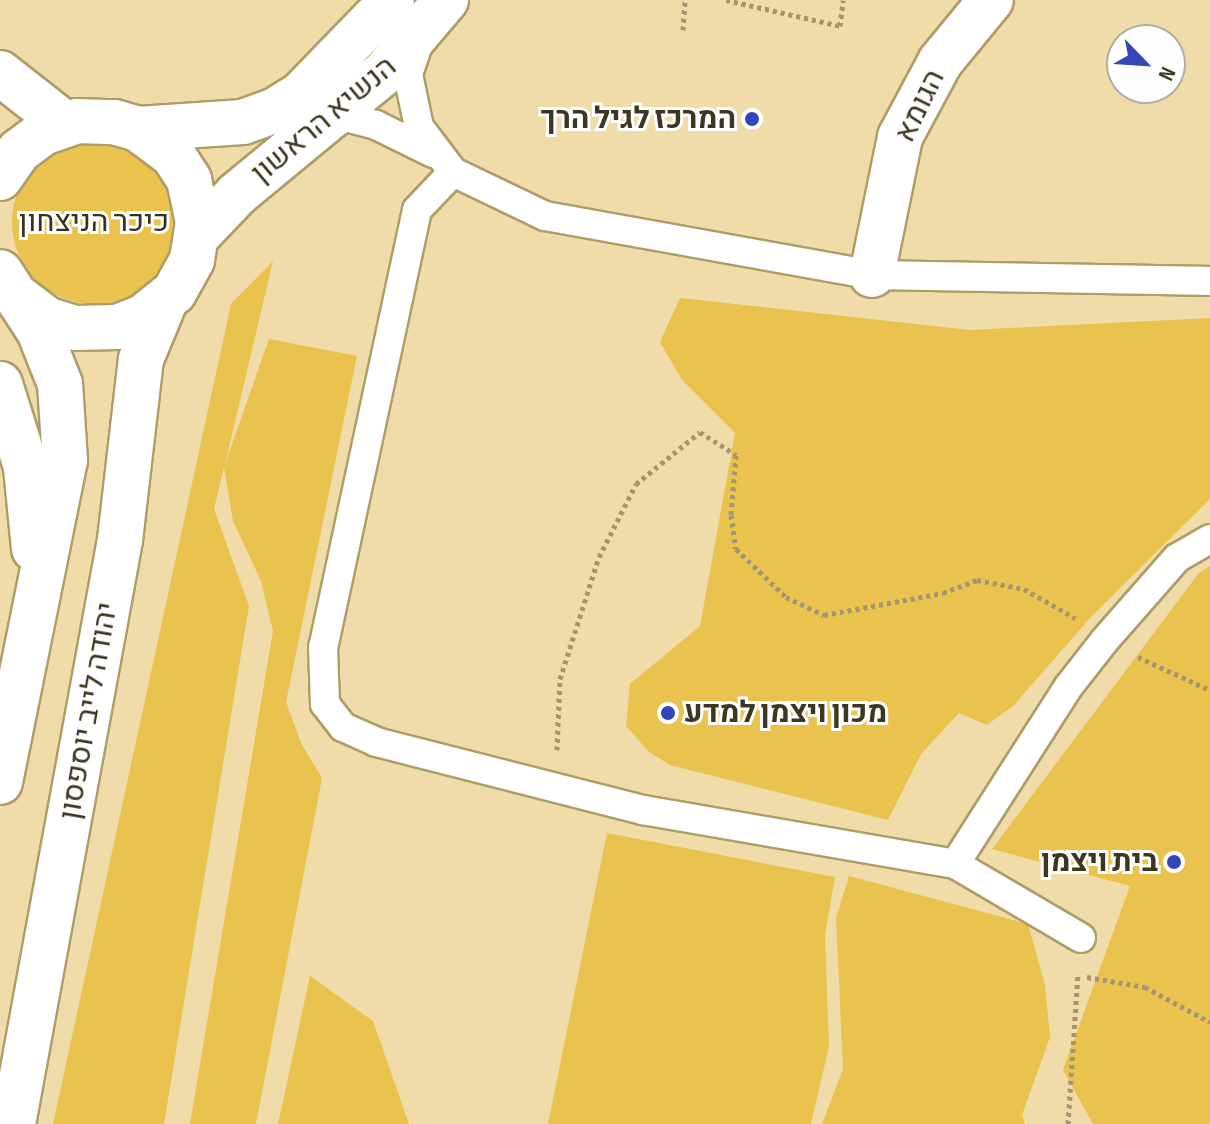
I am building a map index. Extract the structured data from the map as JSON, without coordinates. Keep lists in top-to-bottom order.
{
  "streets": {
    "street": ["הגומא", "הנשיא הראשון", "יהודה לייב יוספסון"]
  },
  "parks": ["כיכר הניצחון"],
  "places": ["המרכז לגיל הרך", "מכון ויצמן למדע", "בית ויצמן"],
  "north": "bottom right"
}
